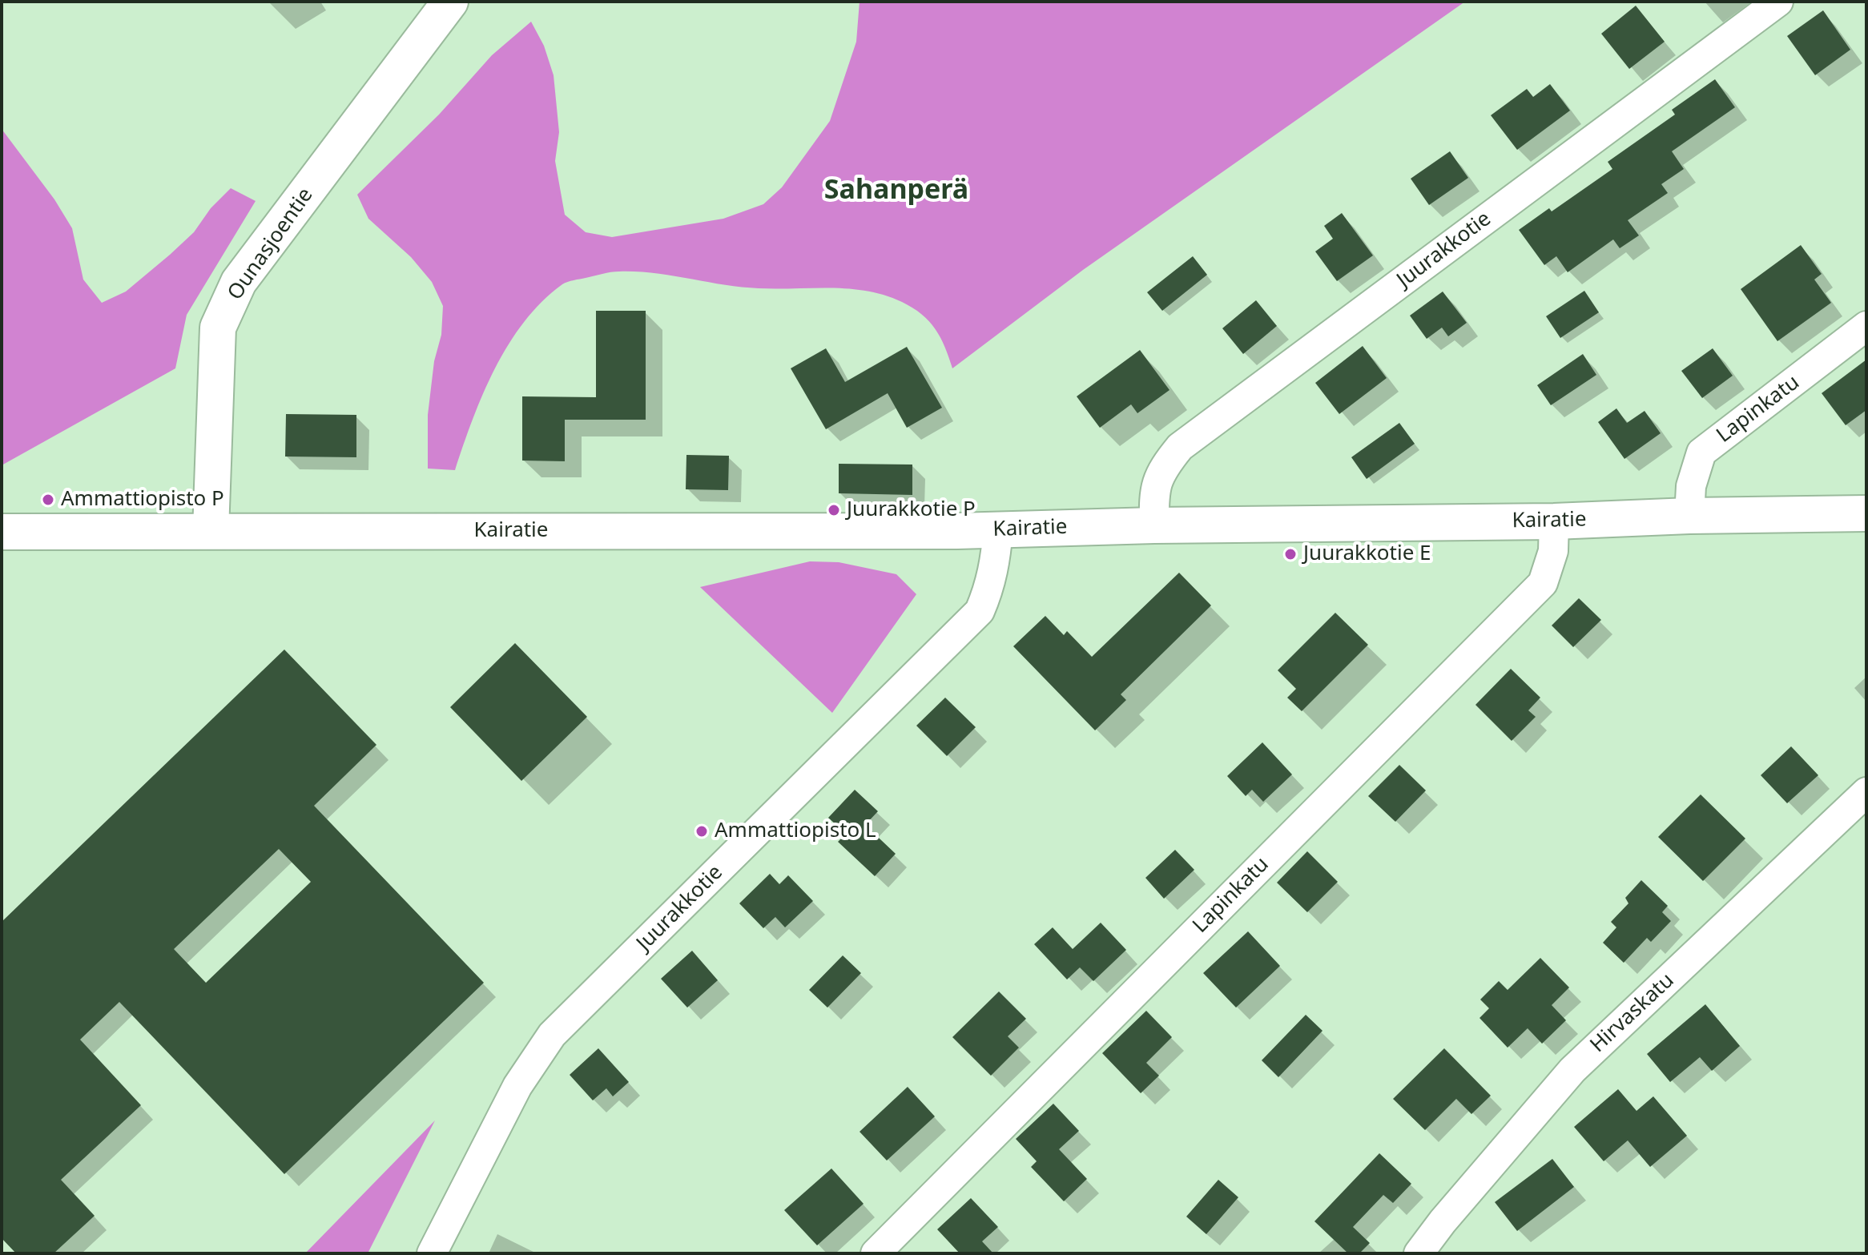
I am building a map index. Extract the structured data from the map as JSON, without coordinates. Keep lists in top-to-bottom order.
{
  "streets": {
    "main road": ["Ounasjoentie", "Kairatie"],
    "street": ["Juurakkotie", "Lapinkatu", "Hirvaskatu"]
  },
  "crossings": [
    ["Ounasjoentie", "Kairatie"],
    ["Juurakkotie", "Kairatie"],
    ["Lapinkatu", "Kairatie"]
  ],
  "districts": ["Sahanperä"],
  "places": [
    "Ammattiopisto P",
    "Juurakkotie P",
    "Juurakkotie E",
    "Ammattiopisto L"
  ]
}
